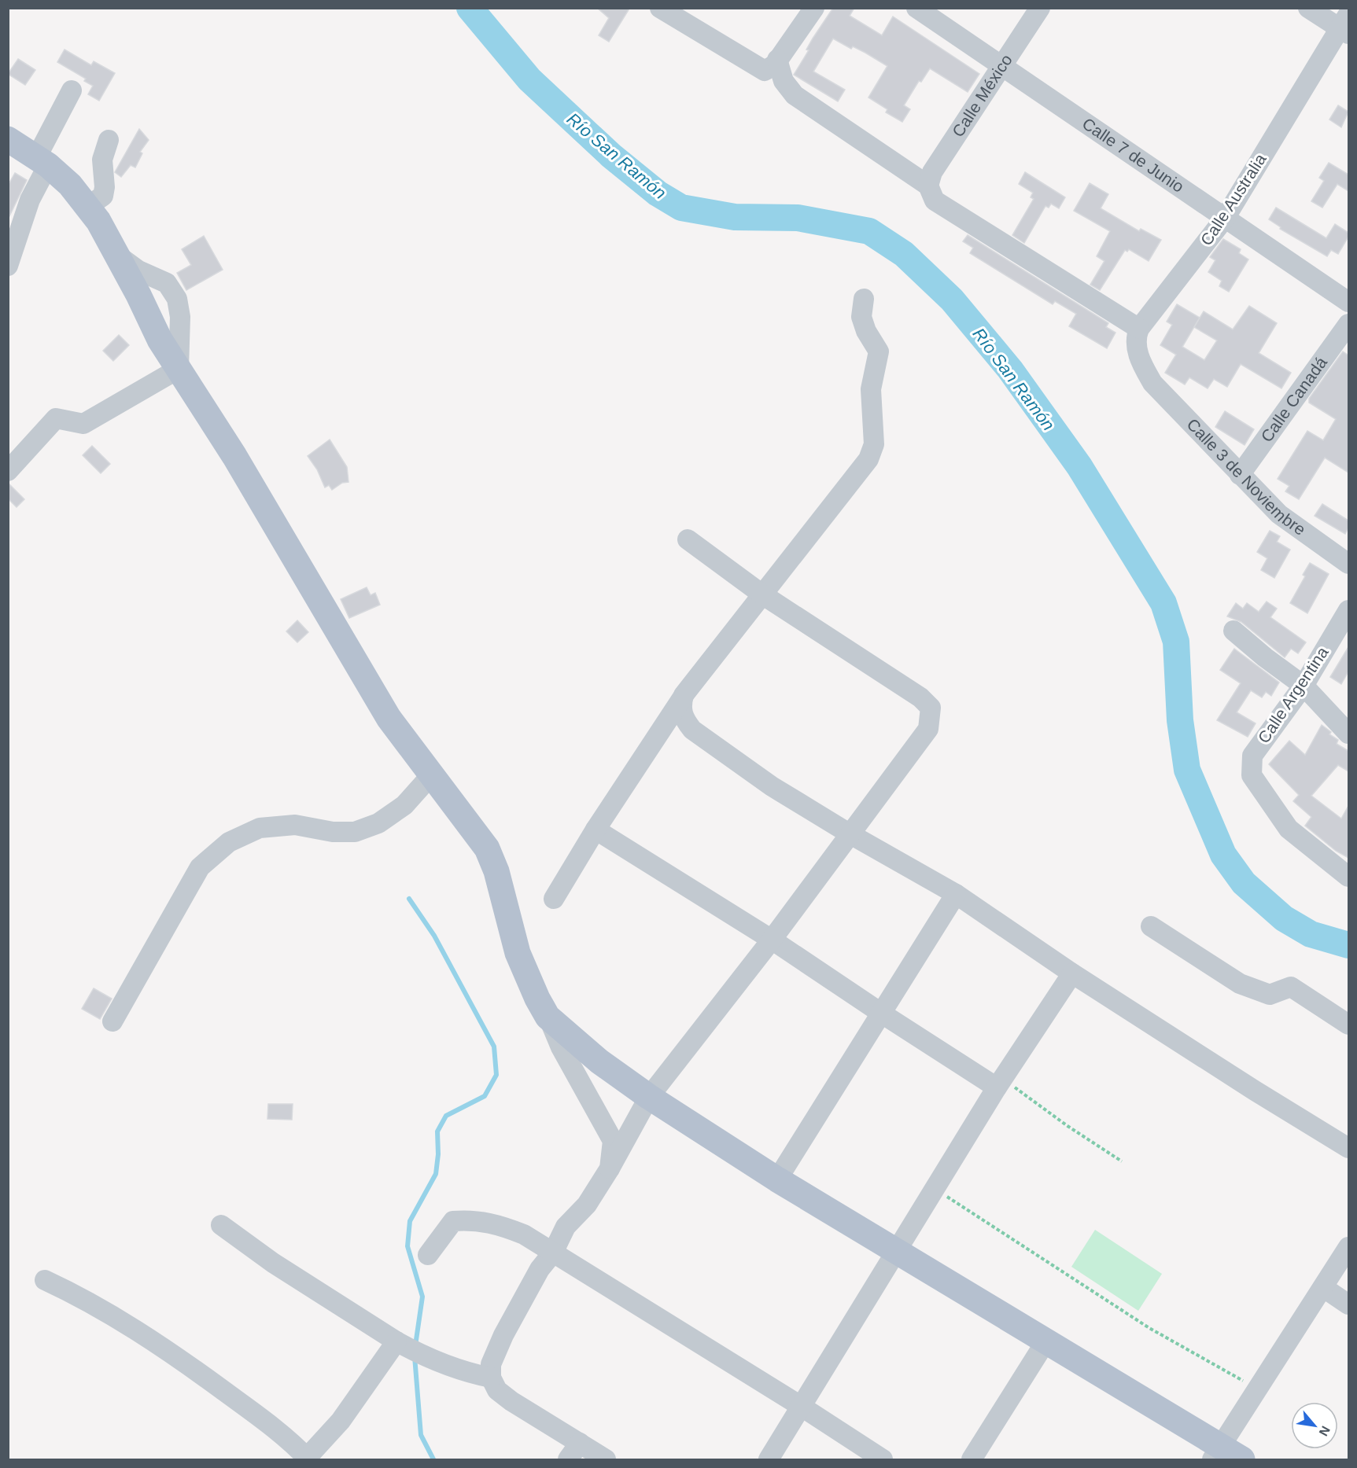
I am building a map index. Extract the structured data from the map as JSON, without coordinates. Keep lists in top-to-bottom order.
{
  "streets": {
    "street": [
      "Calle México",
      "Calle 7 de Junio",
      "Calle Australia",
      "Calle Canadá",
      "Calle 3 de Noviembre",
      "Calle Argentina"
    ]
  },
  "crossings": [
    ["Calle México", "Calle 7 de Junio"],
    ["Calle 7 de Junio", "Calle Australia"],
    ["Calle Australia", "Calle 3 de Noviembre"],
    ["Calle Canadá", "Calle 3 de Noviembre"]
  ],
  "water": ["Río San Ramón"],
  "north": "bottom right"
}
